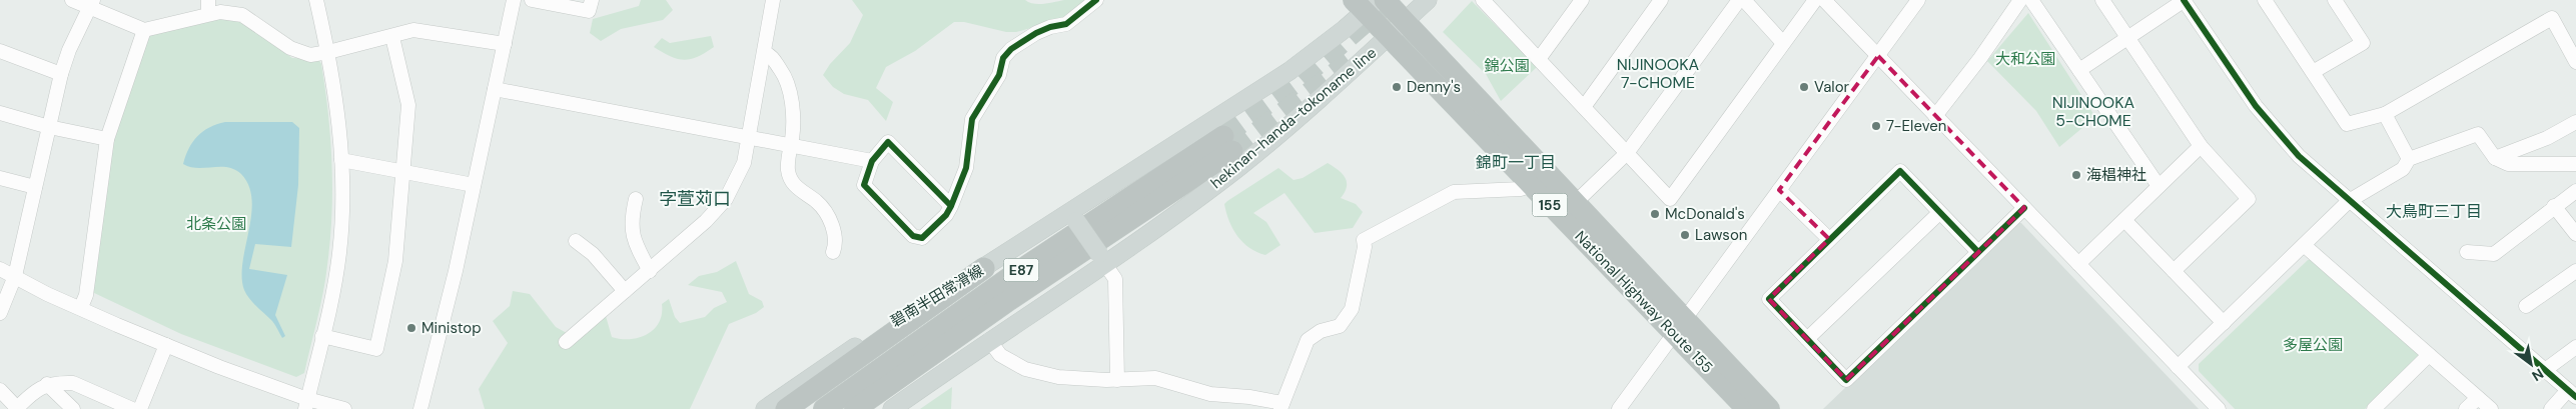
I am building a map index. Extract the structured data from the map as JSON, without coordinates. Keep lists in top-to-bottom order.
{
  "streets": {
    "highway": ["155", "E87", "National Highway Route 155"],
    "main road": ["hekinan-handa-tokoname line", "碧南半田常滑線"]
  },
  "crossings": [
    ["hekinan-handa-tokoname line", "National Highway Route 155"]
  ],
  "districts": [
    "NIJINOOKA 7-CHOME",
    "NIJINOOKA 5-CHOME",
    "錦町一丁目",
    "字萱苅口",
    "大鳥町三丁目"
  ],
  "parks": [
    "大和公園",
    "錦公園",
    "北条公園",
    "多屋公園"
  ],
  "places": [
    "Denny's",
    "Valor",
    "7-Eleven",
    "海椙神社",
    "McDonald's",
    "Lawson",
    "Ministop"
  ],
  "north": "bottom right"
}
